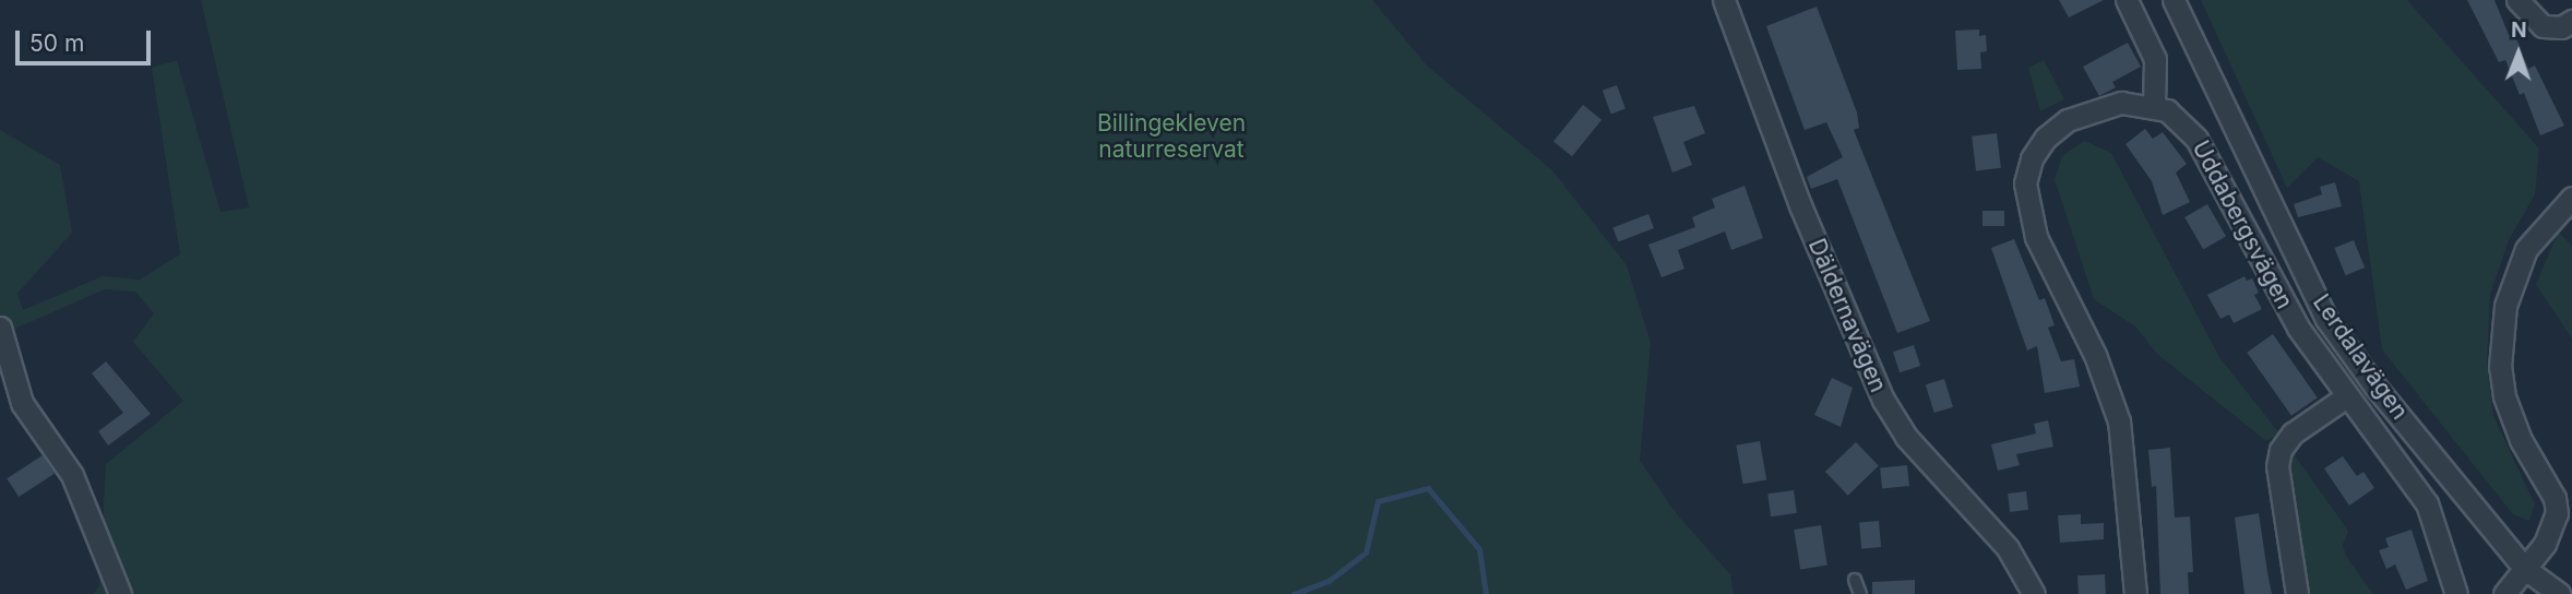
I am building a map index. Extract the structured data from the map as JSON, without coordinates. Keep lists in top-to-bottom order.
{
  "streets": {
    "street": ["Uddabergsvägen", "Däldernavägen", "Lerdalavägen"]
  },
  "parks": ["Billingekleven naturreservat"],
  "scale_bar": "50 m",
  "north": "top"
}
